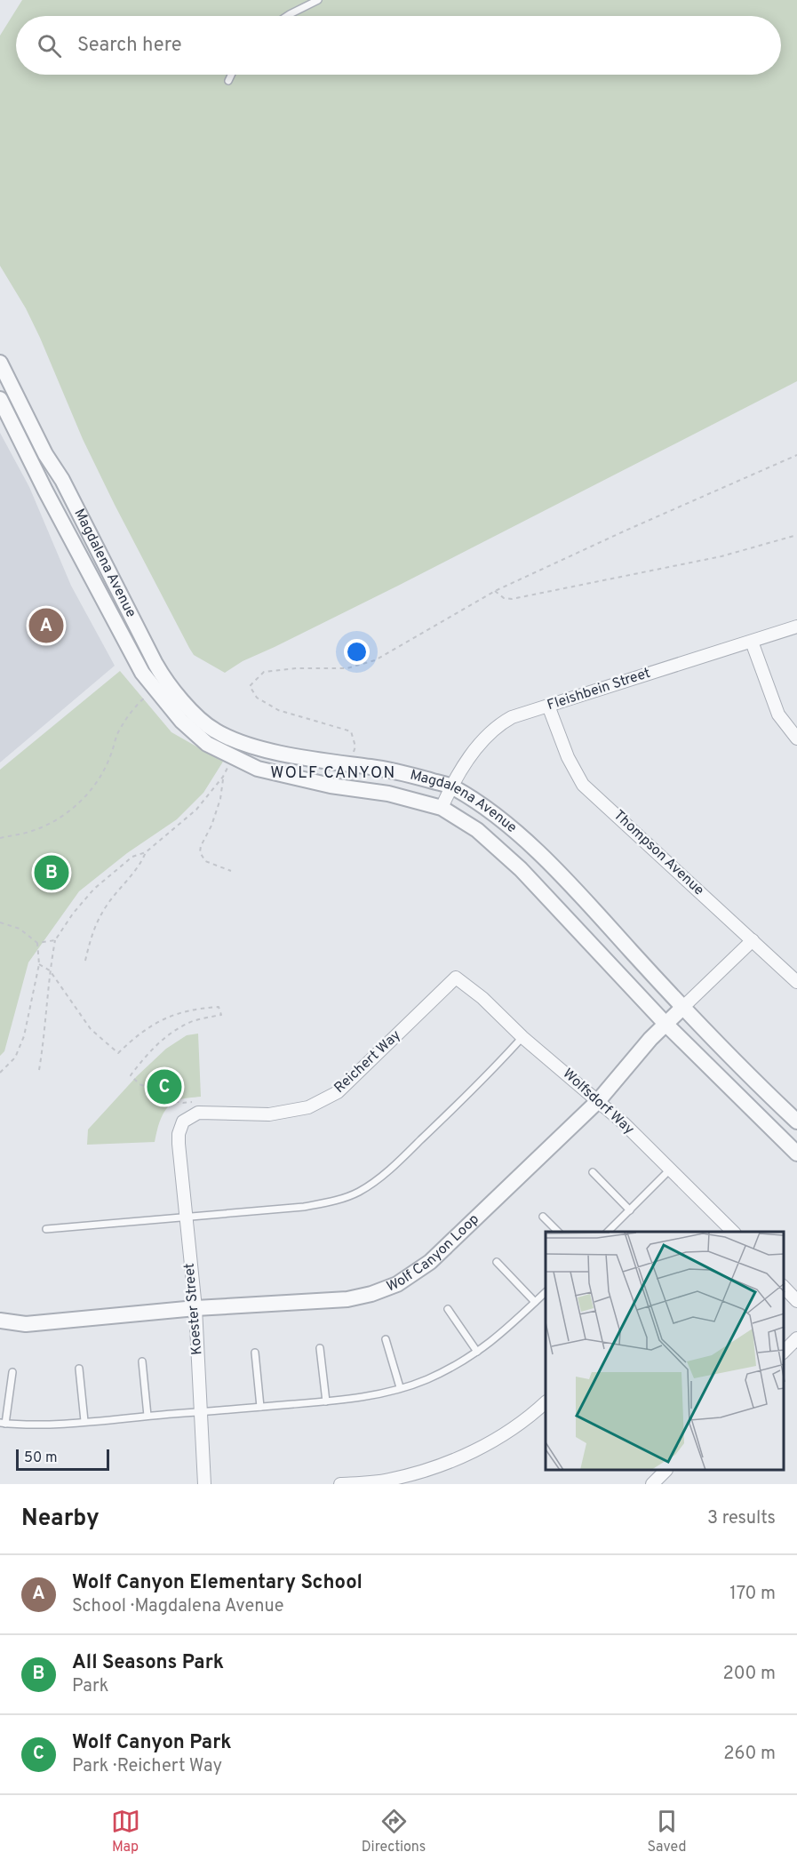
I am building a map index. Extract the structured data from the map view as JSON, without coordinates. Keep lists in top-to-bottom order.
{
  "streets": {
    "street": [
      "Magdalena Avenue",
      "Fleishbein Street",
      "Thompson Avenue",
      "Reichert Way",
      "Wolfsdorf Way",
      "Wolf Canyon Loop",
      "Koester Street"
    ]
  },
  "crossings": [
    ["Magdalena Avenue", "Fleishbein Street"],
    ["Magdalena Avenue", "Wolf Canyon Loop"],
    ["Fleishbein Street", "Thompson Avenue"],
    ["Thompson Avenue", "Wolf Canyon Loop"],
    ["Reichert Way", "Wolfsdorf Way"],
    ["Reichert Way", "Koester Street"],
    ["Wolfsdorf Way", "Wolf Canyon Loop"],
    ["Wolf Canyon Loop", "Koester Street"]
  ],
  "districts": ["WOLF CANYON"],
  "scale_bar": "50 m",
  "page": {
    "search": "Search here",
    "pins": ["A", "B", "C"],
    "scale": "50 m",
    "heading": ["Nearby", "3 results"],
    "list": [
      {
        "mark": "A",
        "name": "Wolf Canyon Elementary School",
        "note": "School · Magdalena Avenue",
        "value": "170 m"
      },
      {
        "mark": "B",
        "name": "All Seasons Park",
        "note": "Park",
        "value": "200 m"
      },
      {
        "mark": "C",
        "name": "Wolf Canyon Park",
        "note": "Park · Reichert Way",
        "value": "260 m"
      }
    ],
    "nav": ["Map", "Directions", "Saved"]
  }
}
